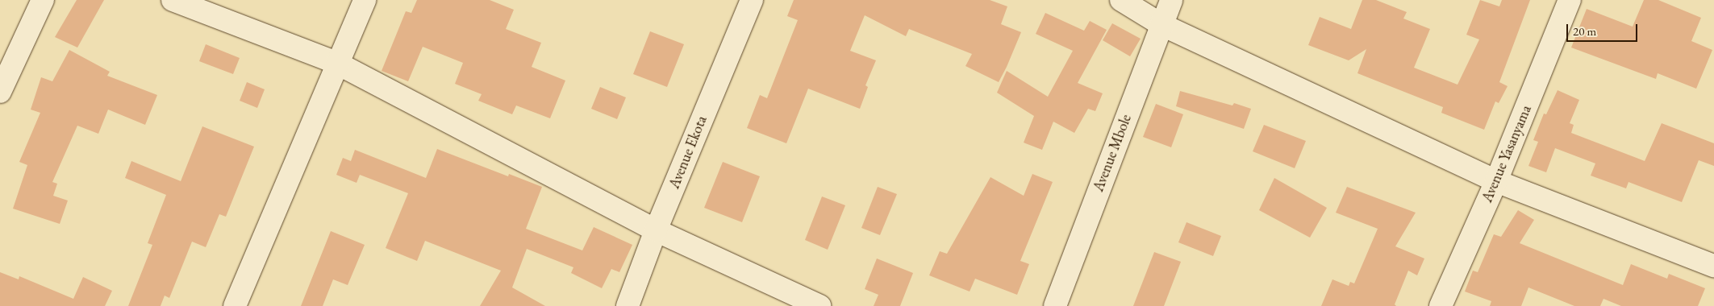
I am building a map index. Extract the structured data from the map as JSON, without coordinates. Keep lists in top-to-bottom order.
{
  "streets": {
    "street": ["Avenue Ekota", "Avenue Mbole", "Avenue Yasanyama"]
  },
  "scale_bar": "20 m"
}
